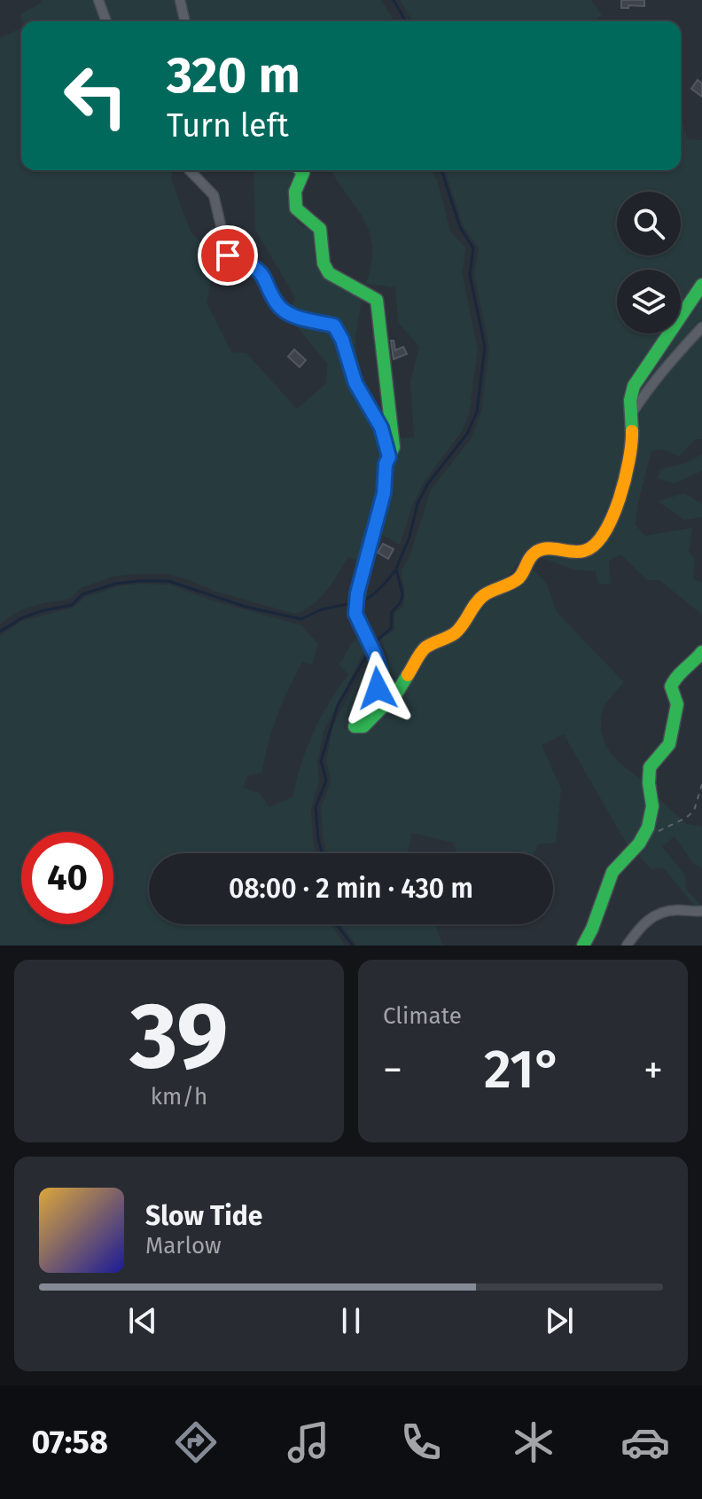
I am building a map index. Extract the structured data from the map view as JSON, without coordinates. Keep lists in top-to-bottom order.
{
  "page": {
    "turn": ["320 m", "Turn left"],
    "limit": "40",
    "trip": "08:00 · 2 min · 430 m",
    "tile": [
      ["39", "km/h"],
      "Climate"
    ],
    "heat": ["−", "21°", "+"],
    "song": ["Slow Tide", "Marlow"],
    "tabs": "07:58"
  }
}
